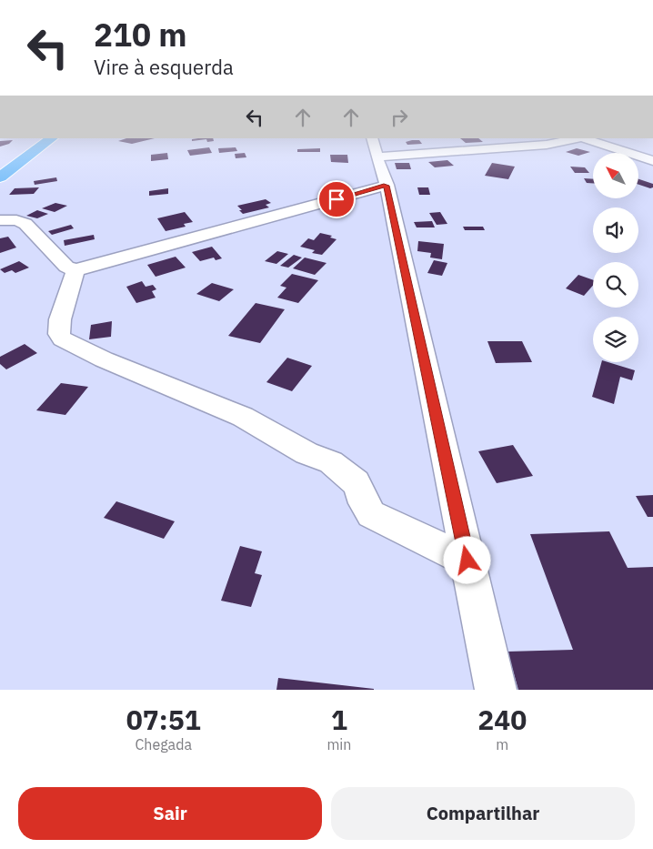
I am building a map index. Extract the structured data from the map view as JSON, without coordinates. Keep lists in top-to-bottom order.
{
  "north": "top left",
  "page": {
    "turn": ["210 m", "Vire à esquerda"],
    "eta": [
      "07:51",
      "Chegada",
      "1",
      "min",
      "240",
      "m"
    ],
    "buttons": ["Sair", "Compartilhar"]
  }
}
